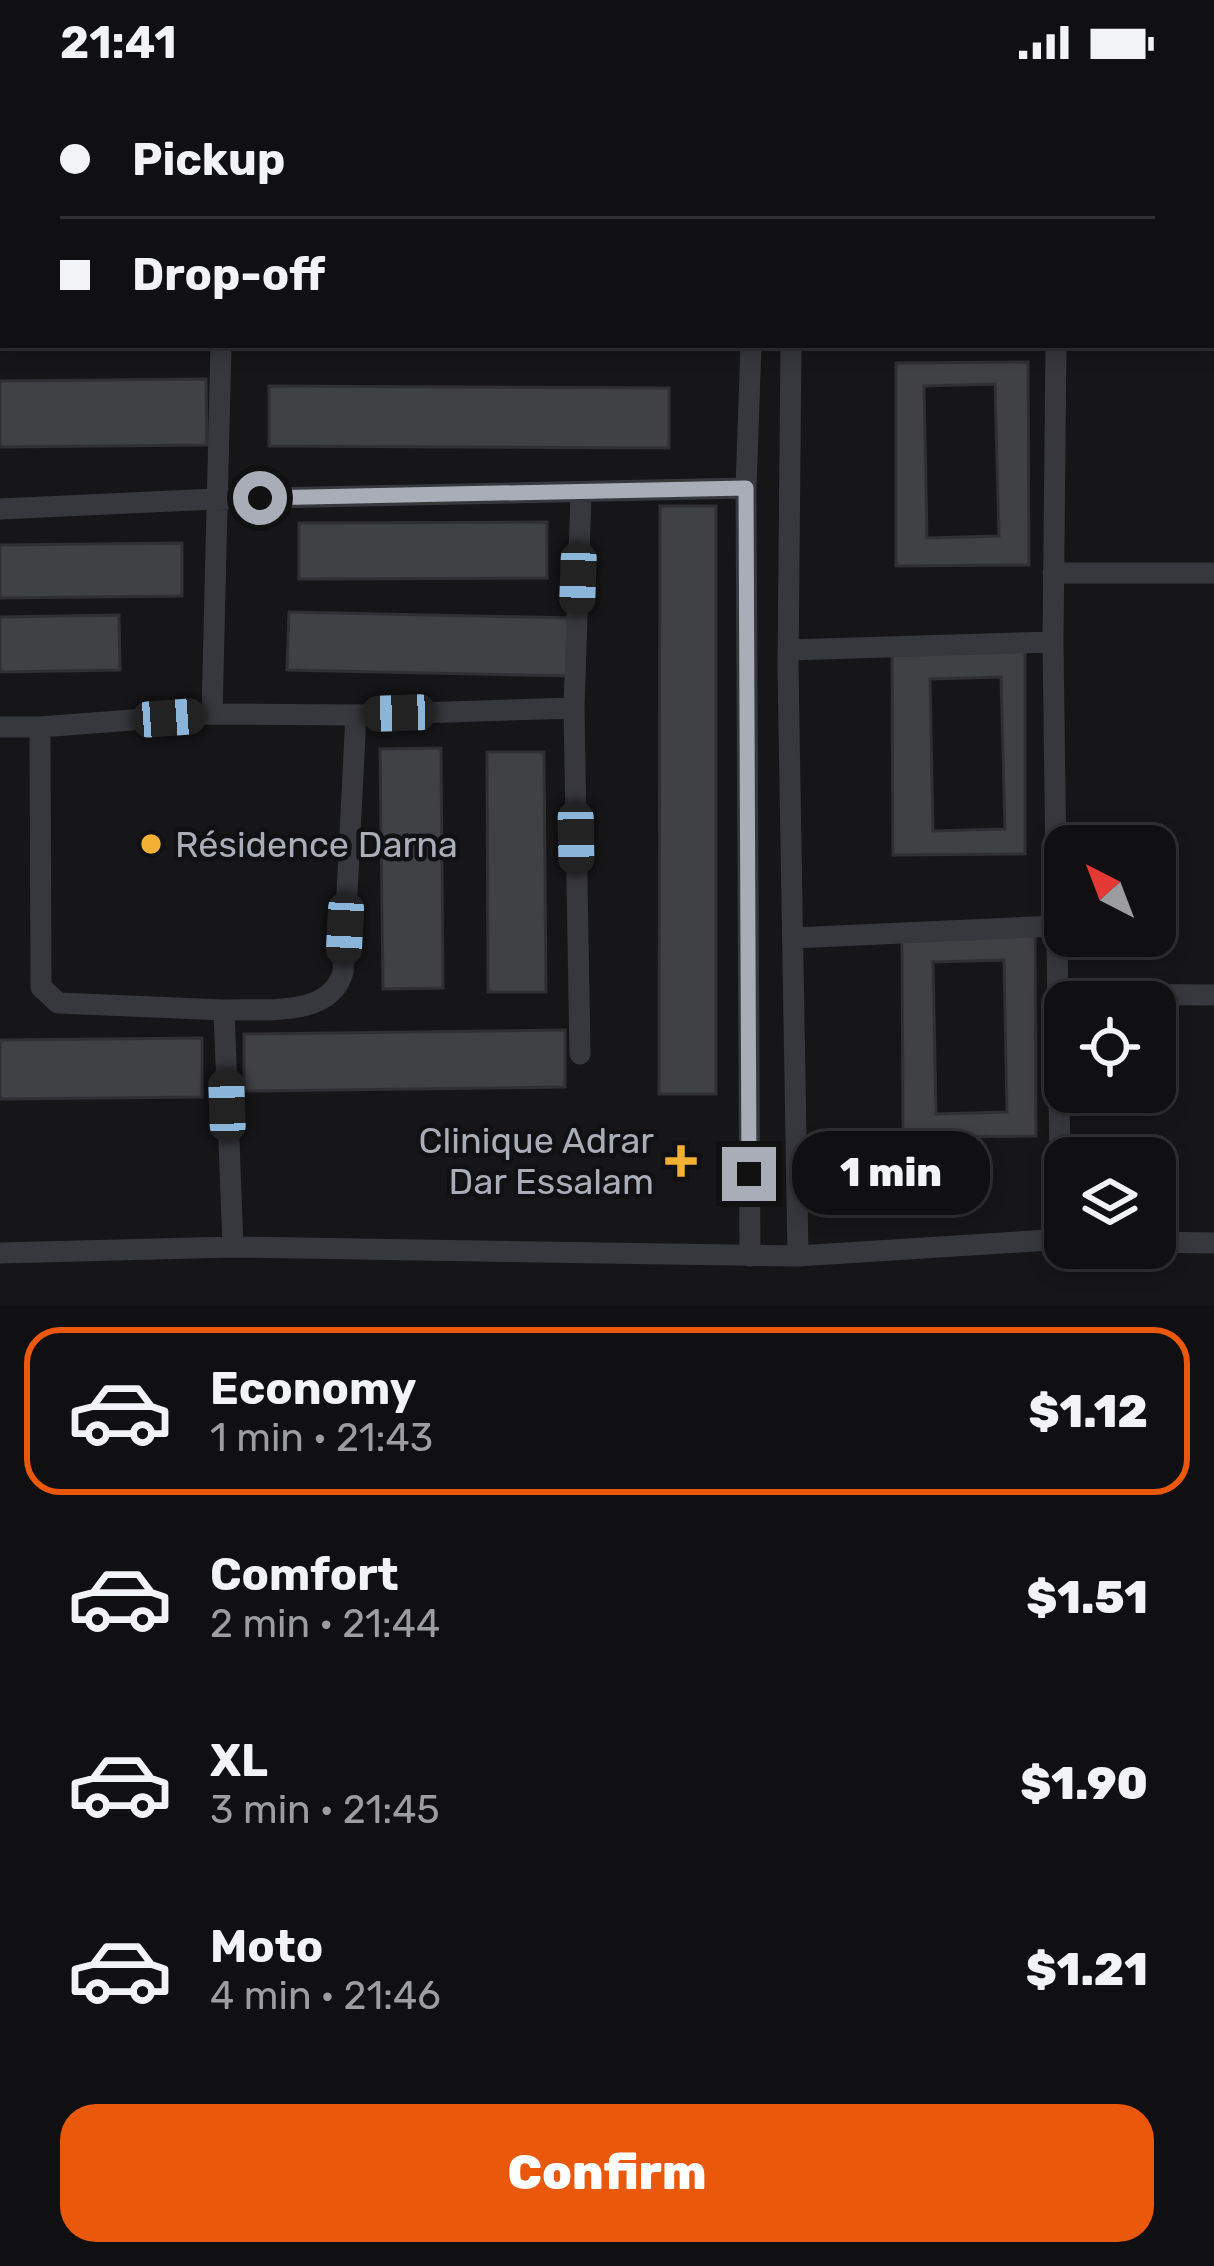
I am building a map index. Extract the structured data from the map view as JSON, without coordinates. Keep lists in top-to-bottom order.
{
  "places": {
    "other": ["Résidence Darna"],
    "health": ["Clinique Adrar Dar Essalam"]
  },
  "north": "top left",
  "page": {
    "status": "21:41",
    "banner": ["Pickup", "Drop-off"],
    "bubble": "1 min",
    "list": [
      {
        "name": "Economy",
        "note": "1 min · 21:43",
        "value": "$1.12"
      },
      {
        "name": "Comfort",
        "note": "2 min · 21:44",
        "value": "$1.51"
      },
      {
        "name": "XL",
        "note": "3 min · 21:45",
        "value": "$1.90"
      },
      {
        "name": "Moto",
        "note": "4 min · 21:46",
        "value": "$1.21"
      }
    ],
    "buttons": "Confirm"
  }
}
